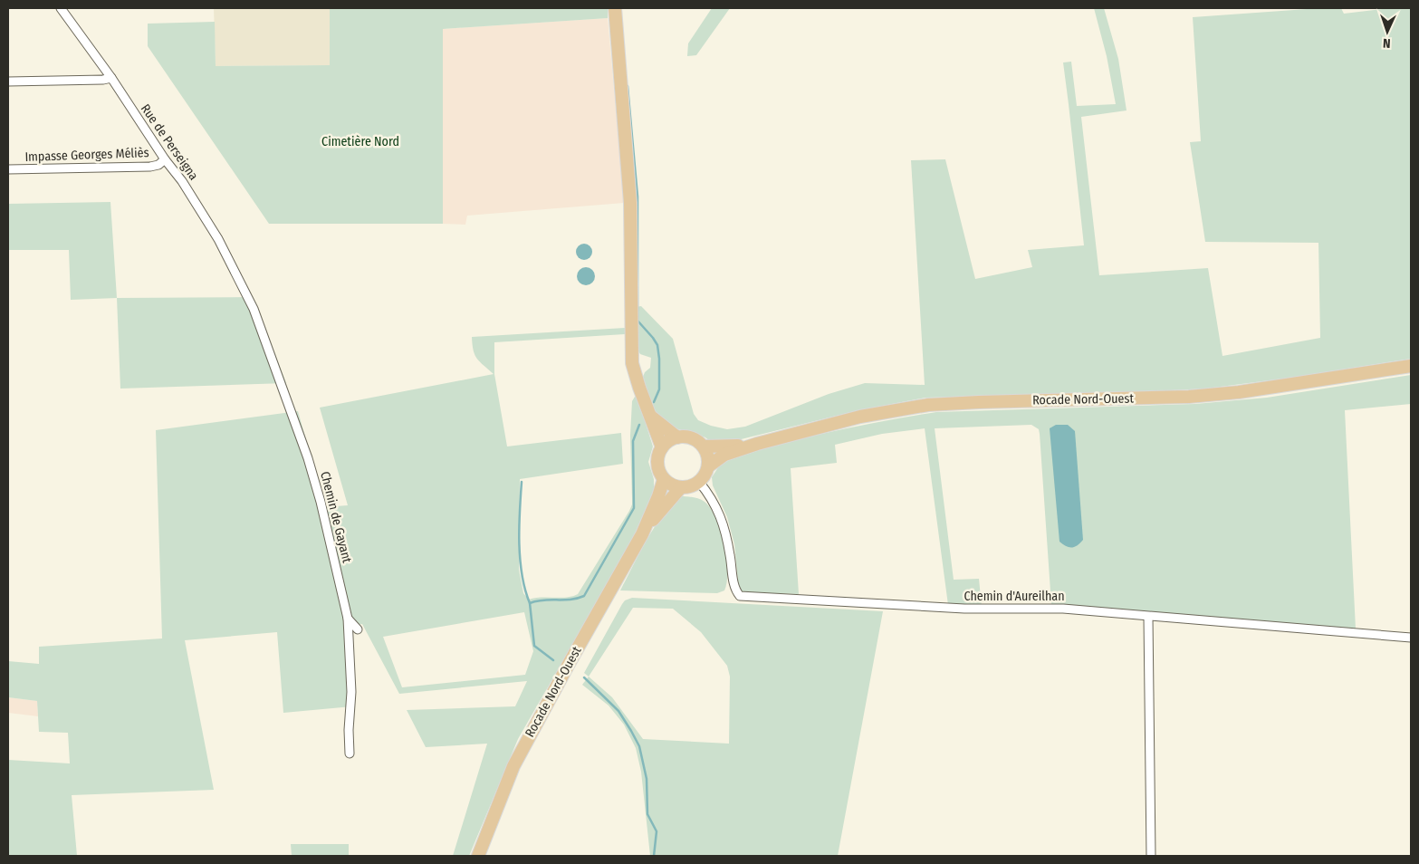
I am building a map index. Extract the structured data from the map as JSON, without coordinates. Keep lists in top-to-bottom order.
{
  "streets": {
    "main road": ["Rocade Nord-Ouest"],
    "street": [
      "Rue de Perseigna",
      "Impasse Georges Méliès",
      "Chemin de Gayant",
      "Chemin d'Aureilhan"
    ]
  },
  "crossings": [
    ["Rue de Perseigna", "Impasse Georges Méliès"],
    ["Rue de Perseigna", "Chemin de Gayant"],
    ["Rocade Nord-Ouest", "Chemin d'Aureilhan"]
  ],
  "parks": ["Cimetière Nord"],
  "north": "bottom"
}
